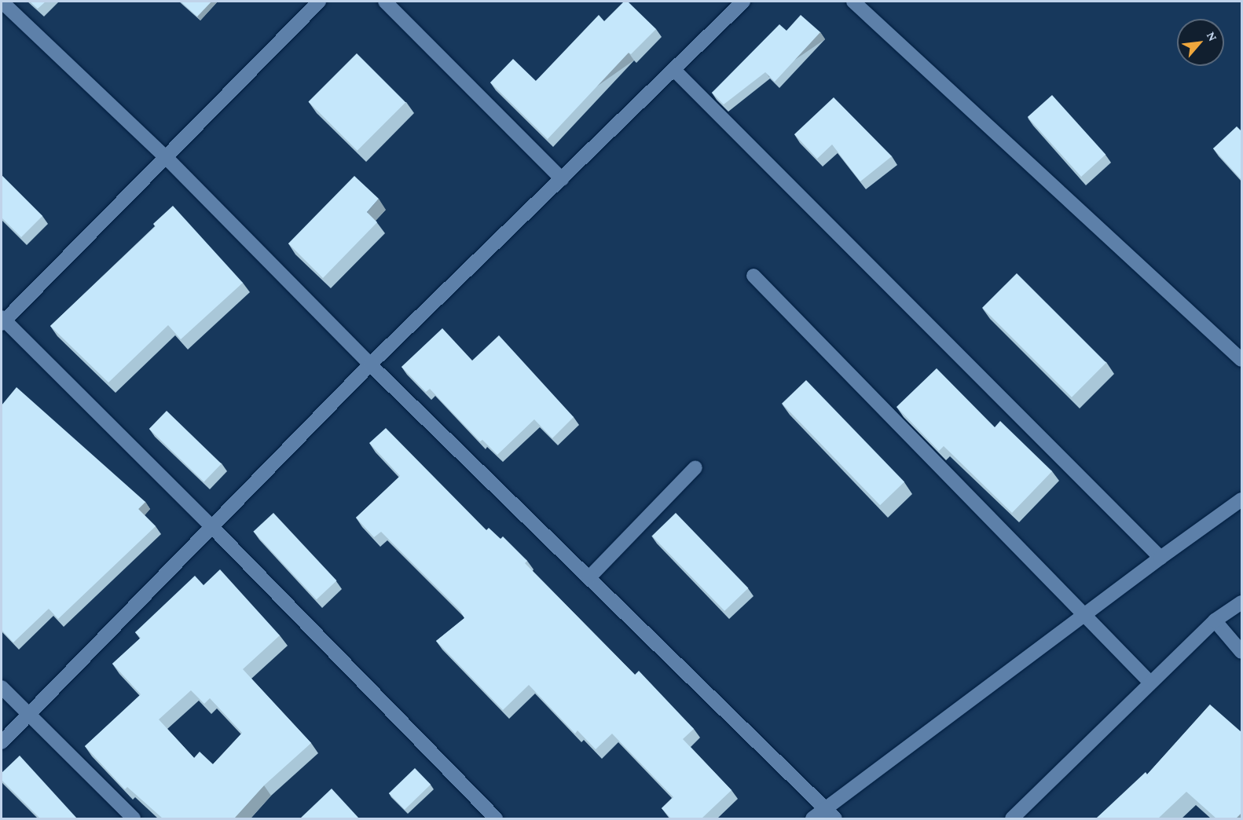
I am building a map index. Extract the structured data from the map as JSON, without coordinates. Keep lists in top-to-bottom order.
{
  "north": "top right"
}
